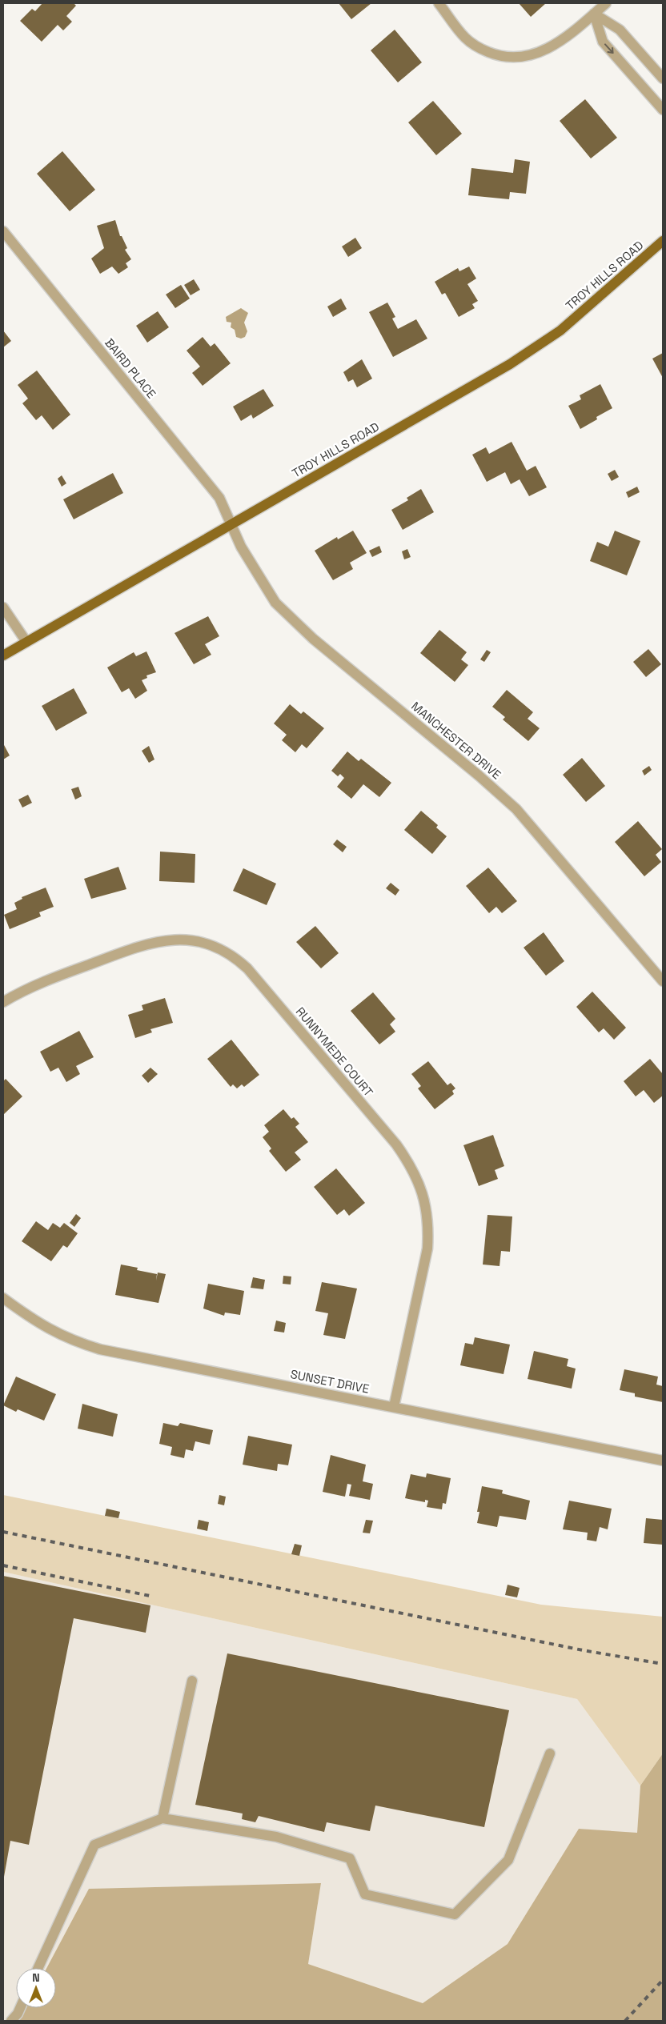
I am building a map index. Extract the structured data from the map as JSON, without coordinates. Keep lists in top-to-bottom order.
{
  "streets": {
    "main road": ["TROY HILLS ROAD"],
    "street": [
      "BAIRD PLACE",
      "MANCHESTER DRIVE",
      "RUNNYMEDE COURT",
      "SUNSET DRIVE"
    ]
  },
  "crossings": [
    ["TROY HILLS ROAD", "BAIRD PLACE"],
    ["TROY HILLS ROAD", "MANCHESTER DRIVE"],
    ["BAIRD PLACE", "MANCHESTER DRIVE"],
    ["RUNNYMEDE COURT", "SUNSET DRIVE"]
  ],
  "north": "top"
}
